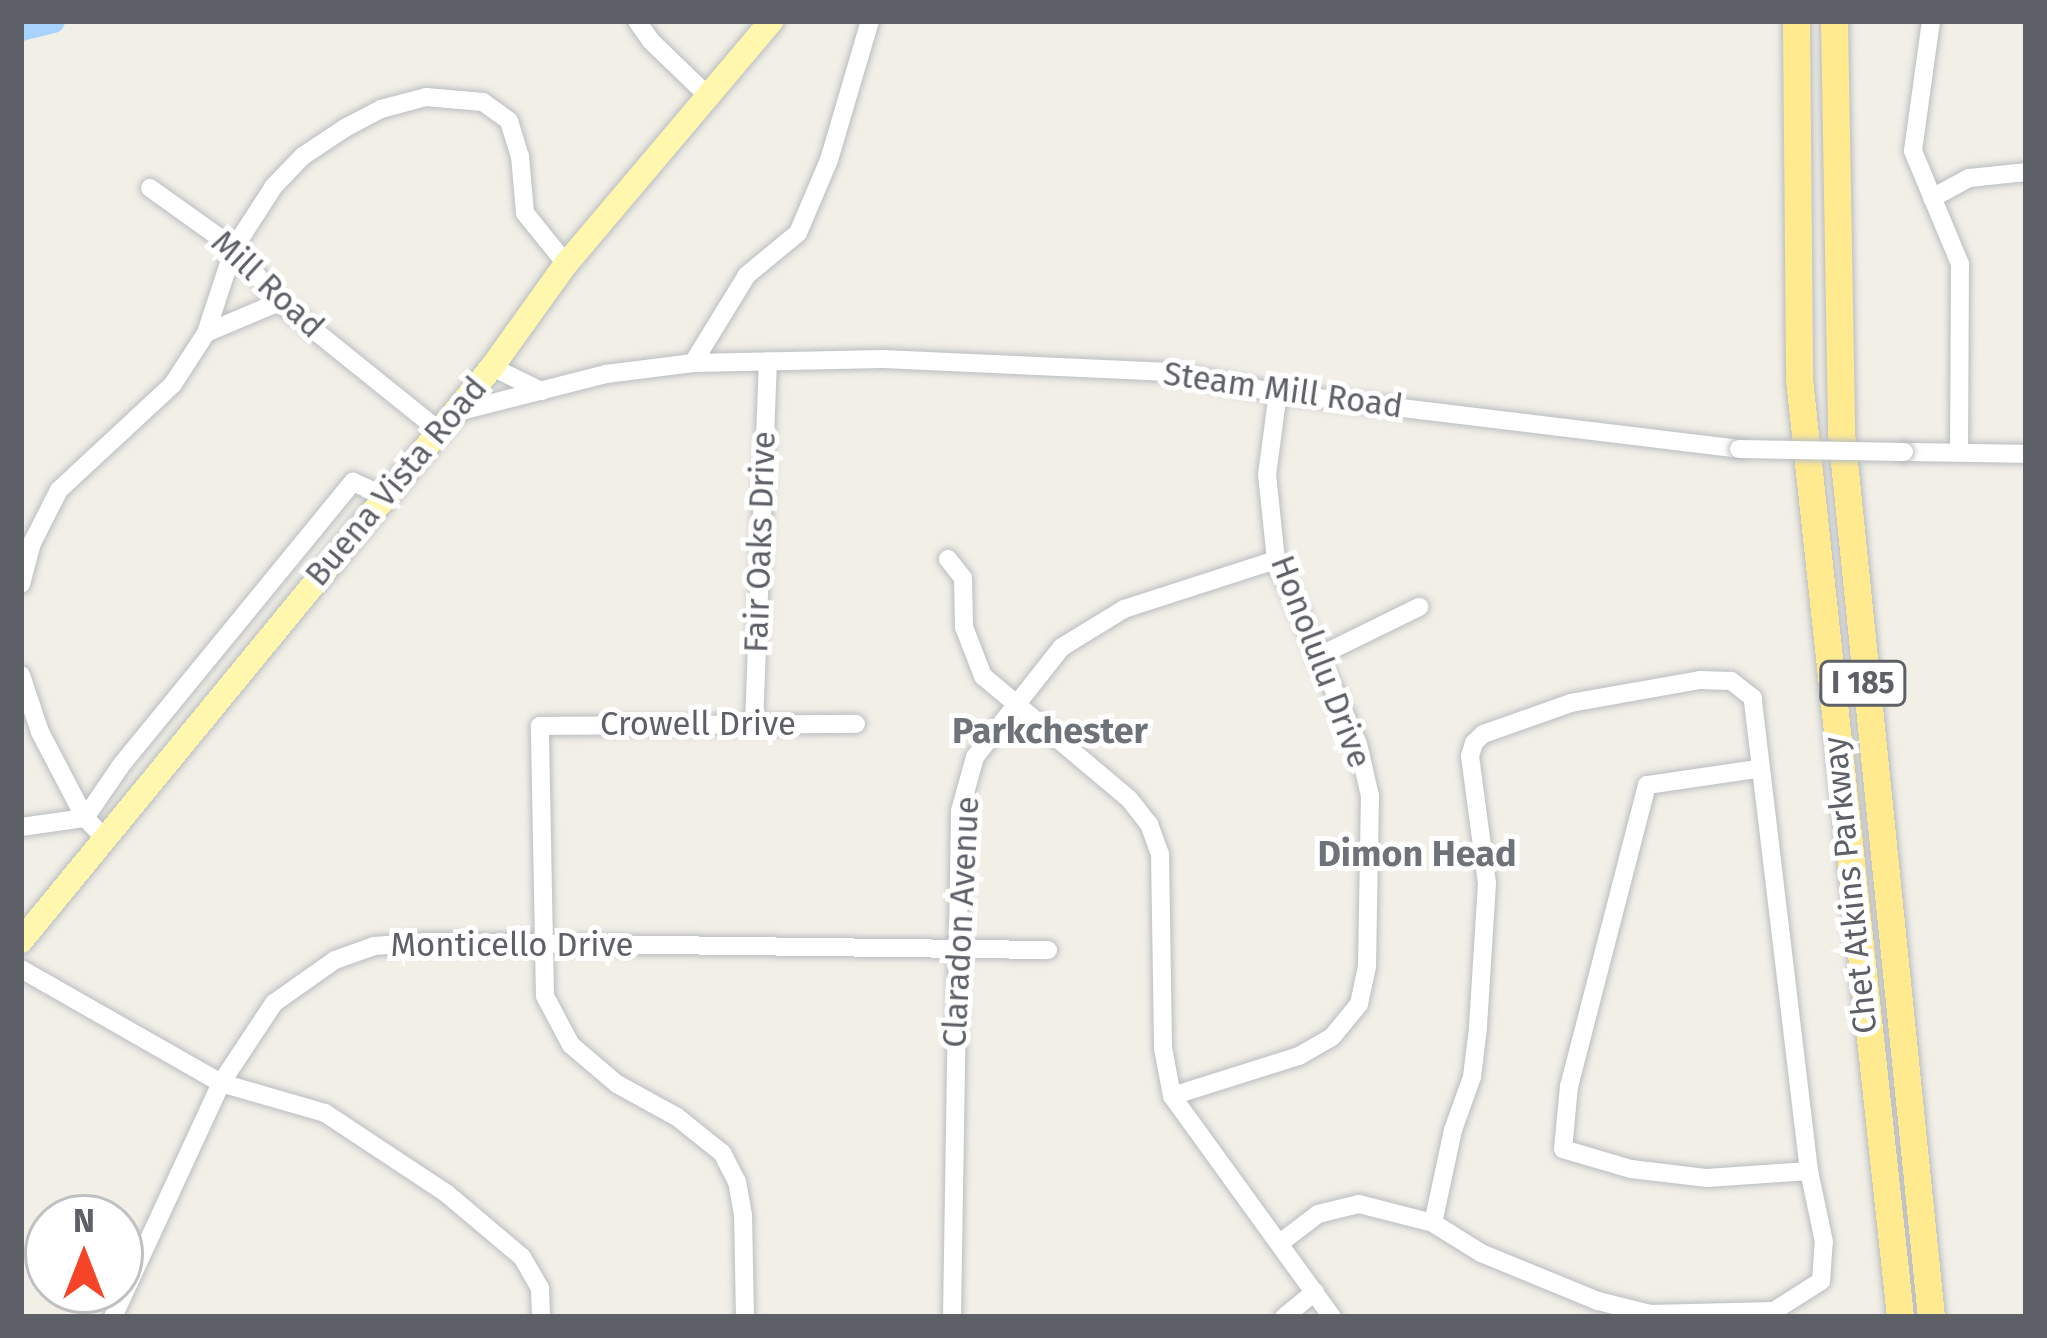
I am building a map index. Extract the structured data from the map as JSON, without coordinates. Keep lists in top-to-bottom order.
{
  "streets": {
    "highway": ["I 185", "Chet Atkins Parkway"],
    "main road": ["Buena Vista Road"],
    "street": [
      "Mill Road",
      "Steam Mill Road",
      "Fair Oaks Drive",
      "Honolulu Drive",
      "Crowell Drive",
      "Claradon Avenue",
      "Monticello Drive"
    ]
  },
  "crossings": [
    ["Mill Road", "Steam Mill Road"],
    ["Mill Road", "Buena Vista Road"],
    ["Steam Mill Road", "Buena Vista Road"],
    ["Steam Mill Road", "Fair Oaks Drive"],
    ["Steam Mill Road", "Honolulu Drive"],
    ["Fair Oaks Drive", "Crowell Drive"],
    ["Honolulu Drive", "Claradon Avenue"],
    ["Crowell Drive", "Monticello Drive"],
    ["Claradon Avenue", "Monticello Drive"]
  ],
  "districts": ["Parkchester", "Dimon Head"],
  "north": "top"
}
